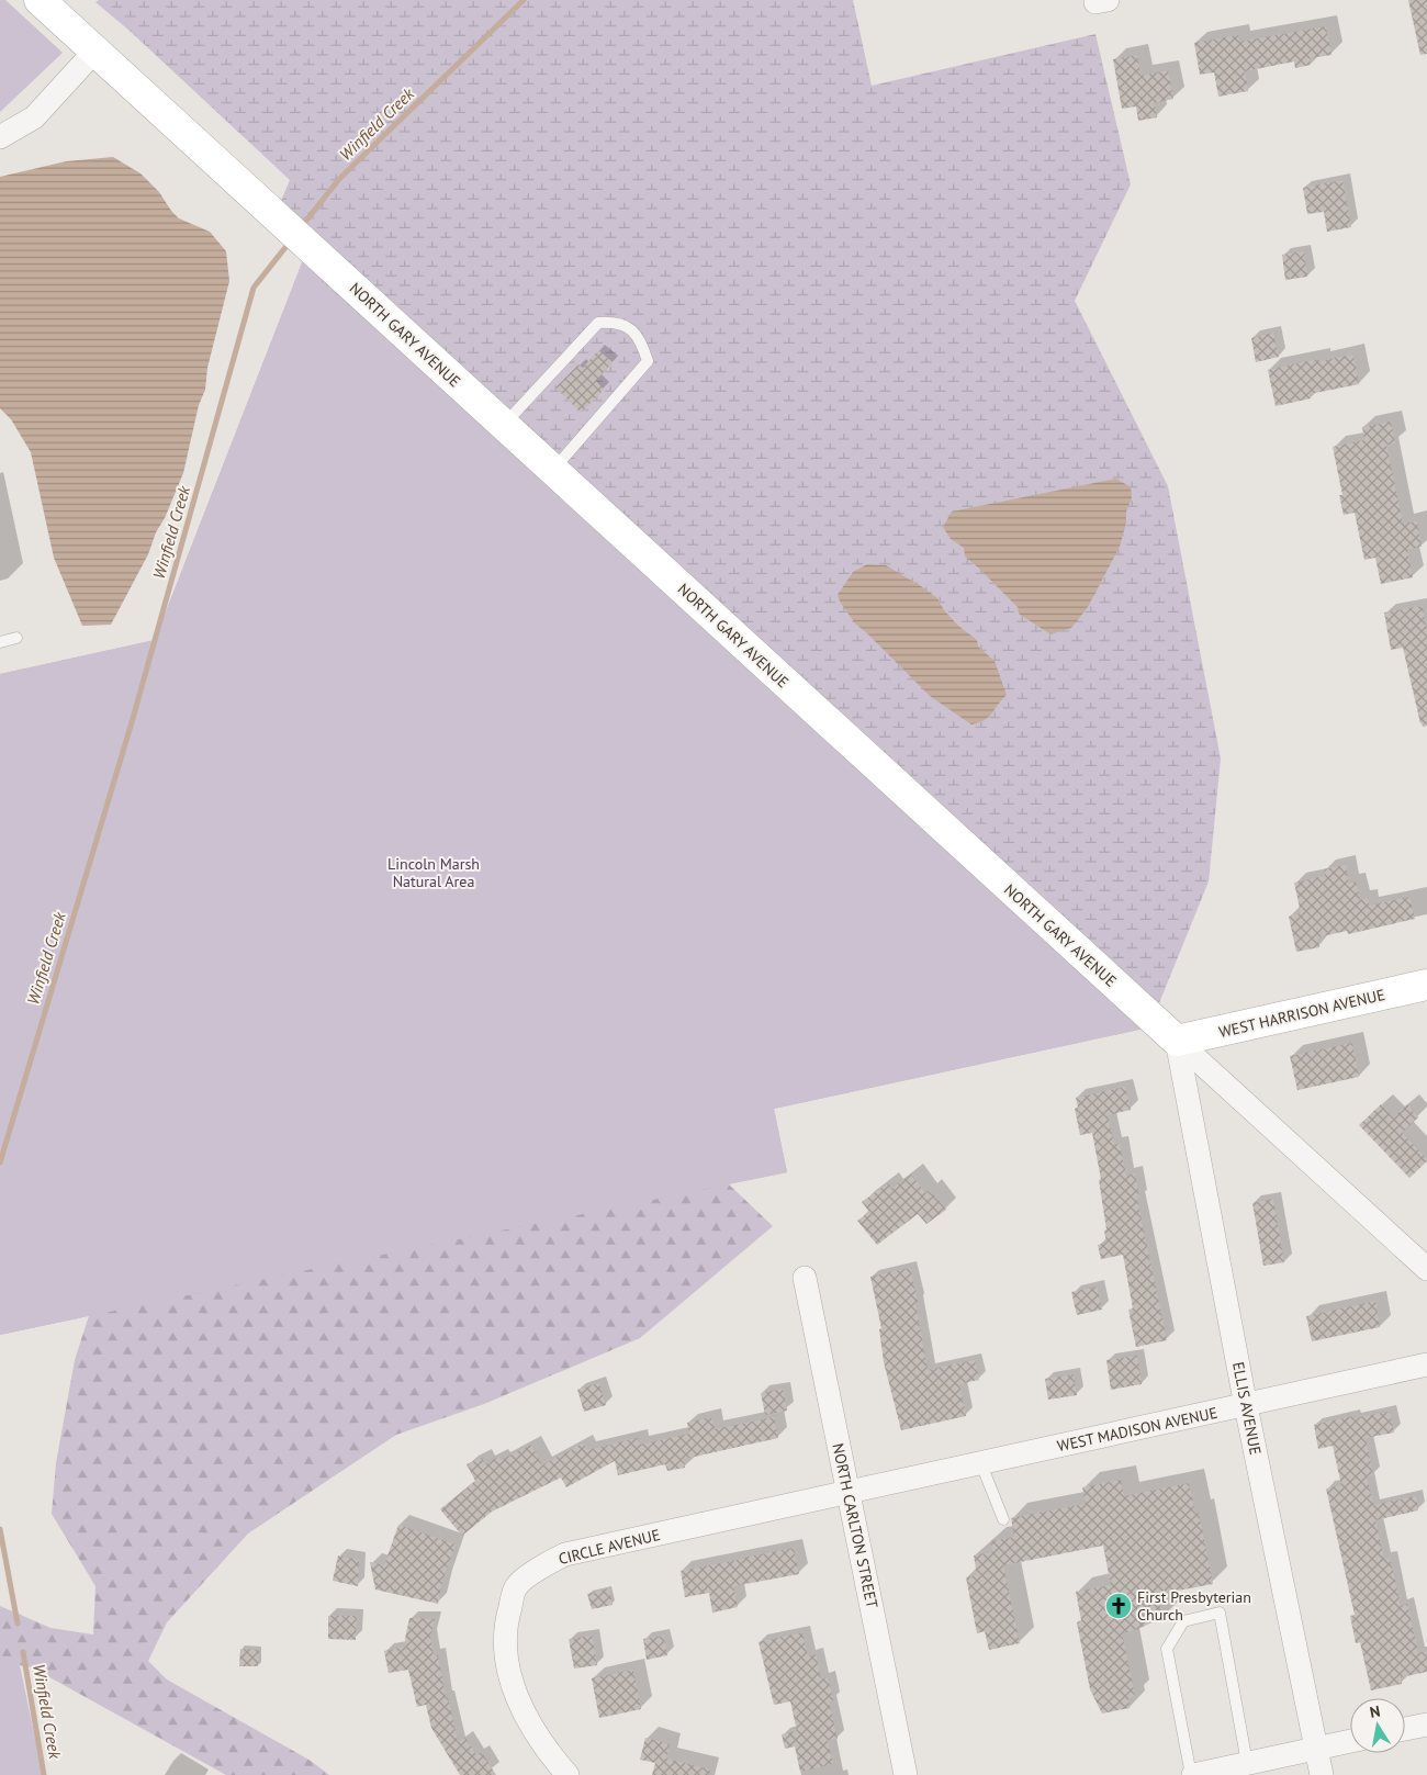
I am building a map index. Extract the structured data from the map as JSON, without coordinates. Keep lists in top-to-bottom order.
{
  "streets": {
    "street": [
      "NORTH GARY AVENUE",
      "WEST HARRISON AVENUE",
      "ELLIS AVENUE",
      "WEST MADISON AVENUE",
      "NORTH CARLTON STREET",
      "CIRCLE AVENUE"
    ]
  },
  "crossings": [
    ["NORTH GARY AVENUE", "WEST HARRISON AVENUE"],
    ["NORTH GARY AVENUE", "ELLIS AVENUE"],
    ["WEST HARRISON AVENUE", "ELLIS AVENUE"],
    ["ELLIS AVENUE", "WEST MADISON AVENUE"],
    ["WEST MADISON AVENUE", "NORTH CARLTON STREET"],
    ["WEST MADISON AVENUE", "CIRCLE AVENUE"],
    ["NORTH CARLTON STREET", "CIRCLE AVENUE"]
  ],
  "water": ["Winfield Creek"],
  "parks": ["Lincoln Marsh Natural Area"],
  "places": {
    "church": ["First Presbyterian Church"]
  },
  "north": "top"
}
